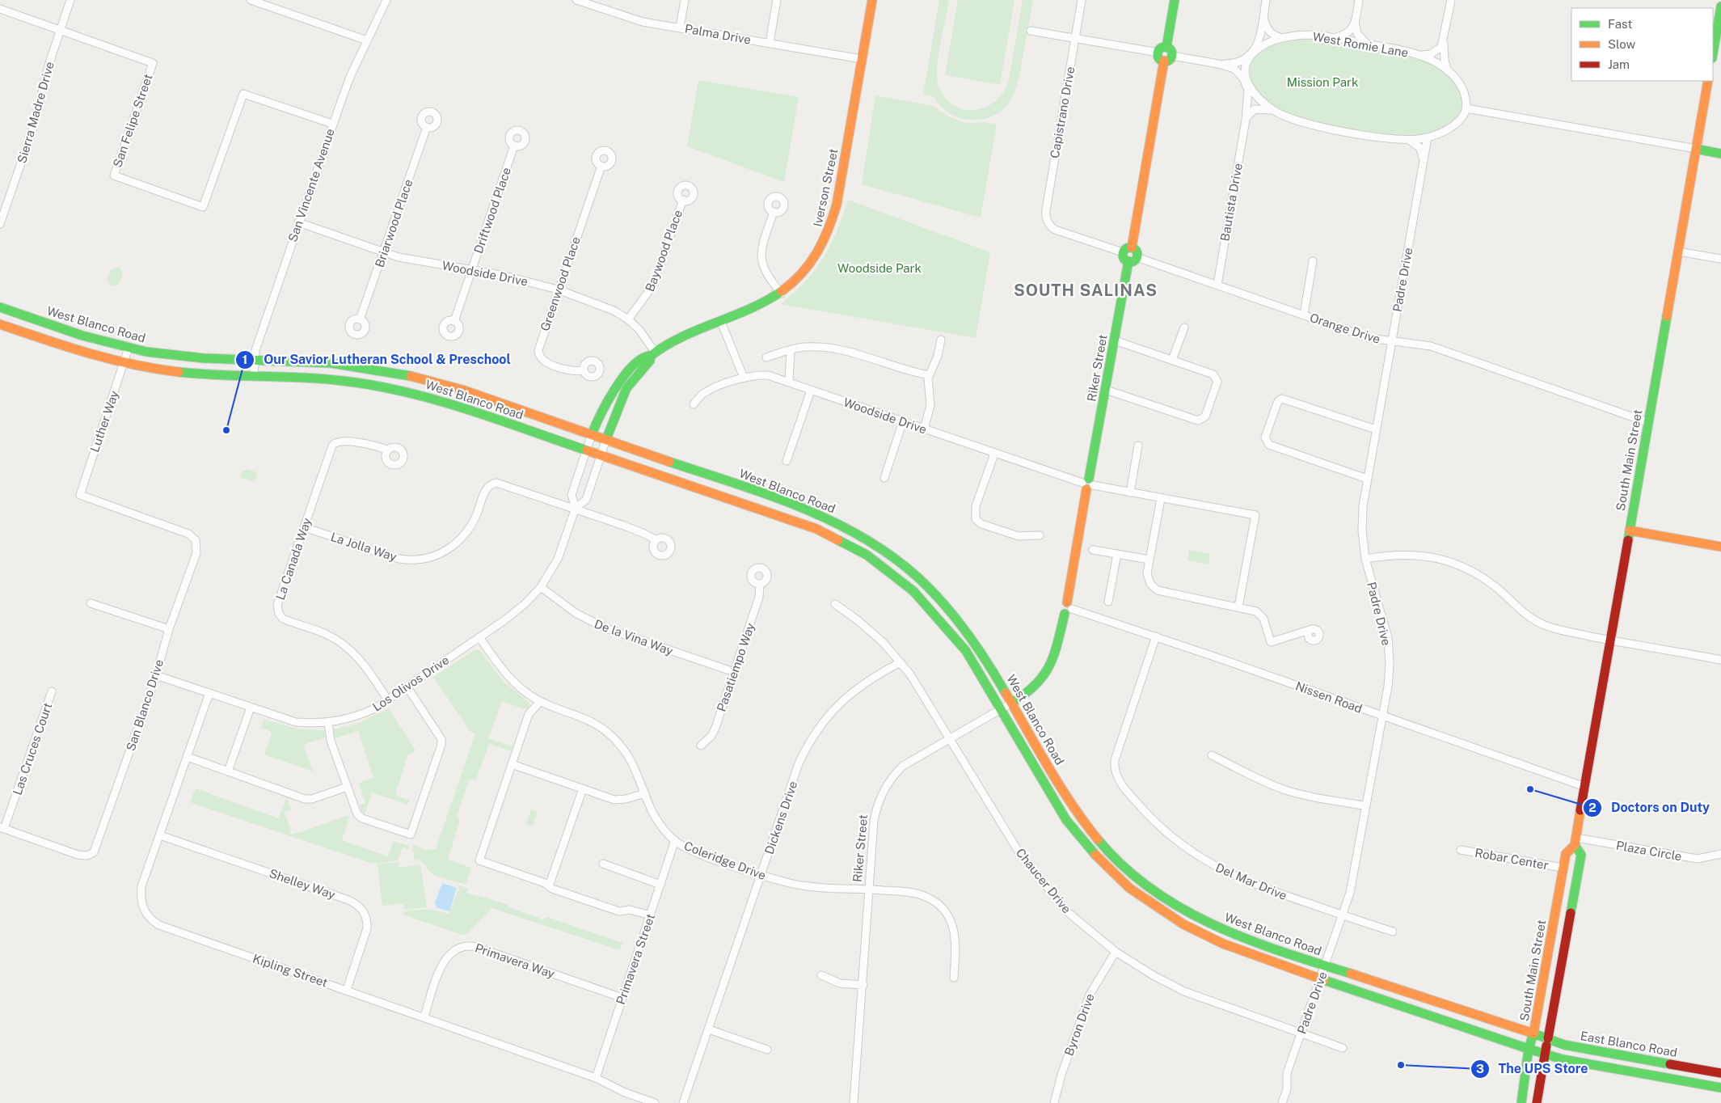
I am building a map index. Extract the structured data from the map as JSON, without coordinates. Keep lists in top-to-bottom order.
{
  "streets": {
    "main road": [
      "Iverson Street",
      "West Blanco Road",
      "Riker Street",
      "South Main Street",
      "East Blanco Road"
    ],
    "street": [
      "Palma Drive",
      "West Romie Lane",
      "Sierra Madre Drive",
      "Capistrano Drive",
      "San Felipe Street",
      "San Vincente Avenue",
      "Bautista Drive",
      "Driftwood Place",
      "Briarwood Place",
      "Baywood Place",
      "Woodside Drive",
      "Padre Drive",
      "Greenwood Place",
      "Orange Drive",
      "Luther Way",
      "La Jolla Way",
      "La Canada Way",
      "De la Vina Way",
      "Pasatiempo Way",
      "Los Olivos Drive",
      "Nissen Road",
      "San Blanco Drive",
      "Las Cruces Court",
      "Dickens Drive",
      "Plaza Circle",
      "Robar Center",
      "Coleridge Drive",
      "Chaucer Drive",
      "Del Mar Drive",
      "Shelley Way",
      "Primavera Street",
      "Primavera Way",
      "Kipling Street",
      "Byron Drive"
    ]
  },
  "crossings": [
    ["Palma Drive", "Iverson Street"],
    ["West Romie Lane", "Bautista Drive"],
    ["West Romie Lane", "Padre Drive"],
    ["Sierra Madre Drive", "San Felipe Street"],
    ["San Felipe Street", "San Vincente Avenue"],
    ["San Vincente Avenue", "Woodside Drive"],
    ["San Vincente Avenue", "West Blanco Road"],
    ["Iverson Street", "Woodside Drive"],
    ["Iverson Street", "West Blanco Road"],
    ["Iverson Street", "Los Olivos Drive"],
    ["Bautista Drive", "Orange Drive"],
    ["Driftwood Place", "Woodside Drive"],
    ["Briarwood Place", "Woodside Drive"],
    ["Baywood Place", "Woodside Drive"],
    ["Woodside Drive", "Greenwood Place"],
    ["Woodside Drive", "Riker Street"],
    ["Padre Drive", "West Blanco Road"],
    ["Padre Drive", "Orange Drive"],
    ["Padre Drive", "Nissen Road"],
    ["Padre Drive", "Chaucer Drive"],
    ["Padre Drive", "Del Mar Drive"],
    ["West Blanco Road", "Riker Street"],
    ["West Blanco Road", "Luther Way"],
    ["West Blanco Road", "South Main Street"],
    ["West Blanco Road", "Los Olivos Drive"],
    ["West Blanco Road", "East Blanco Road"],
    ["Orange Drive", "Riker Street"],
    ["Orange Drive", "South Main Street"],
    ["Riker Street", "Nissen Road"],
    ["Riker Street", "Coleridge Drive"],
    ["Riker Street", "Chaucer Drive"],
    ["Luther Way", "San Blanco Drive"],
    ["South Main Street", "Nissen Road"],
    ["South Main Street", "Plaza Circle"],
    ["South Main Street", "Robar Center"],
    ["South Main Street", "East Blanco Road"],
    ["La Jolla Way", "La Canada Way"],
    ["La Jolla Way", "Los Olivos Drive"],
    ["La Canada Way", "Los Olivos Drive"],
    ["De la Vina Way", "Pasatiempo Way"],
    ["De la Vina Way", "Los Olivos Drive"],
    ["Los Olivos Drive", "San Blanco Drive"],
    ["Los Olivos Drive", "Coleridge Drive"],
    ["Los Olivos Drive", "Kipling Street"],
    ["Nissen Road", "Del Mar Drive"],
    ["San Blanco Drive", "Las Cruces Court"],
    ["Dickens Drive", "Coleridge Drive"],
    ["Dickens Drive", "Chaucer Drive"],
    ["Coleridge Drive", "Primavera Street"],
    ["Chaucer Drive", "Byron Drive"],
    ["Shelley Way", "Kipling Street"],
    ["Primavera Street", "Primavera Way"],
    ["Primavera Street", "Kipling Street"],
    ["Primavera Way", "Kipling Street"]
  ],
  "districts": ["SOUTH SALINAS"],
  "parks": ["Mission Park", "Woodside Park"],
  "places": ["Our Savior Lutheran School & Preschool", "Doctors on Duty", "The UPS Store"],
  "legend": ["Fast", "Slow", "Jam"]
}
